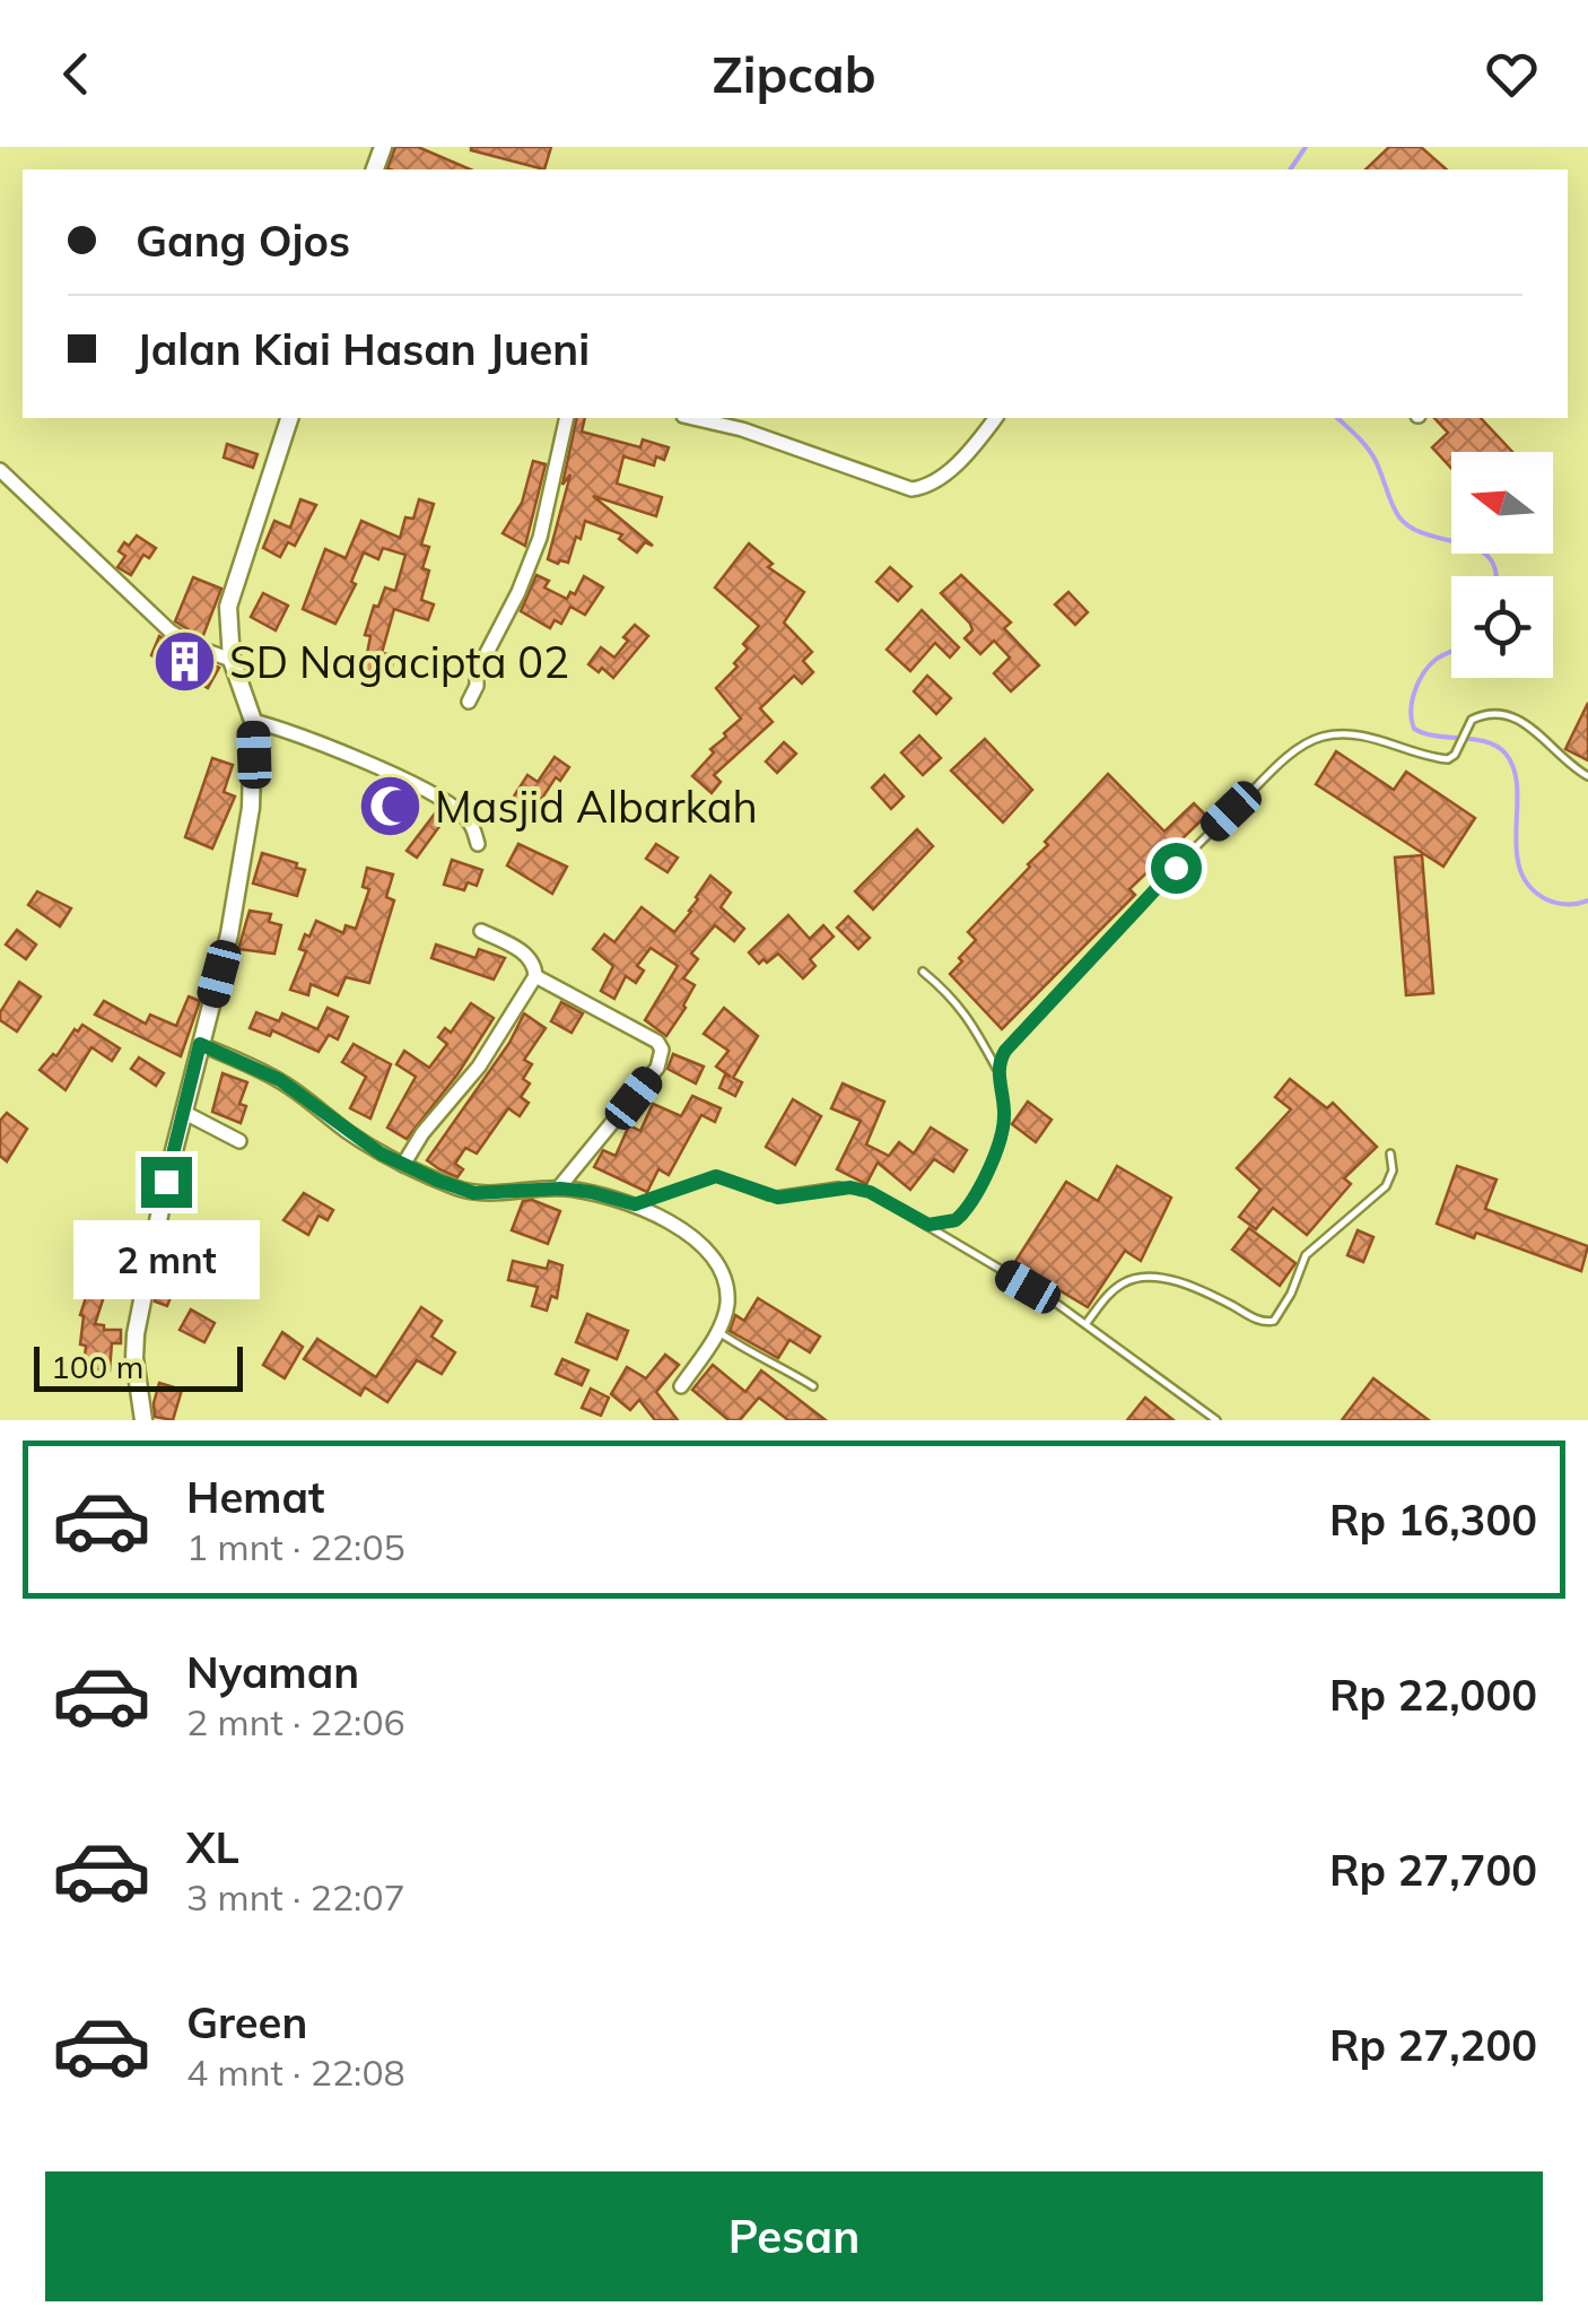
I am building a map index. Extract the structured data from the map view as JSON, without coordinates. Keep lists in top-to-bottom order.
{
  "places": {
    "building": ["SD Nagacipta 02"],
    "mosque": ["Masjid Albarkah"]
  },
  "scale_bar": "100 m",
  "north": "left",
  "page": {
    "header": "Zipcab",
    "banner": ["Gang Ojos", "Jalan Kiai Hasan Jueni"],
    "bubble": "2 mnt",
    "scale": "100 m",
    "list": [
      {
        "name": "Hemat",
        "note": "1 mnt · 22:05",
        "value": "Rp 16,300"
      },
      {
        "name": "Nyaman",
        "note": "2 mnt · 22:06",
        "value": "Rp 22,000"
      },
      {
        "name": "XL",
        "note": "3 mnt · 22:07",
        "value": "Rp 27,700"
      },
      {
        "name": "Green",
        "note": "4 mnt · 22:08",
        "value": "Rp 27,200"
      }
    ],
    "buttons": "Pesan"
  }
}
